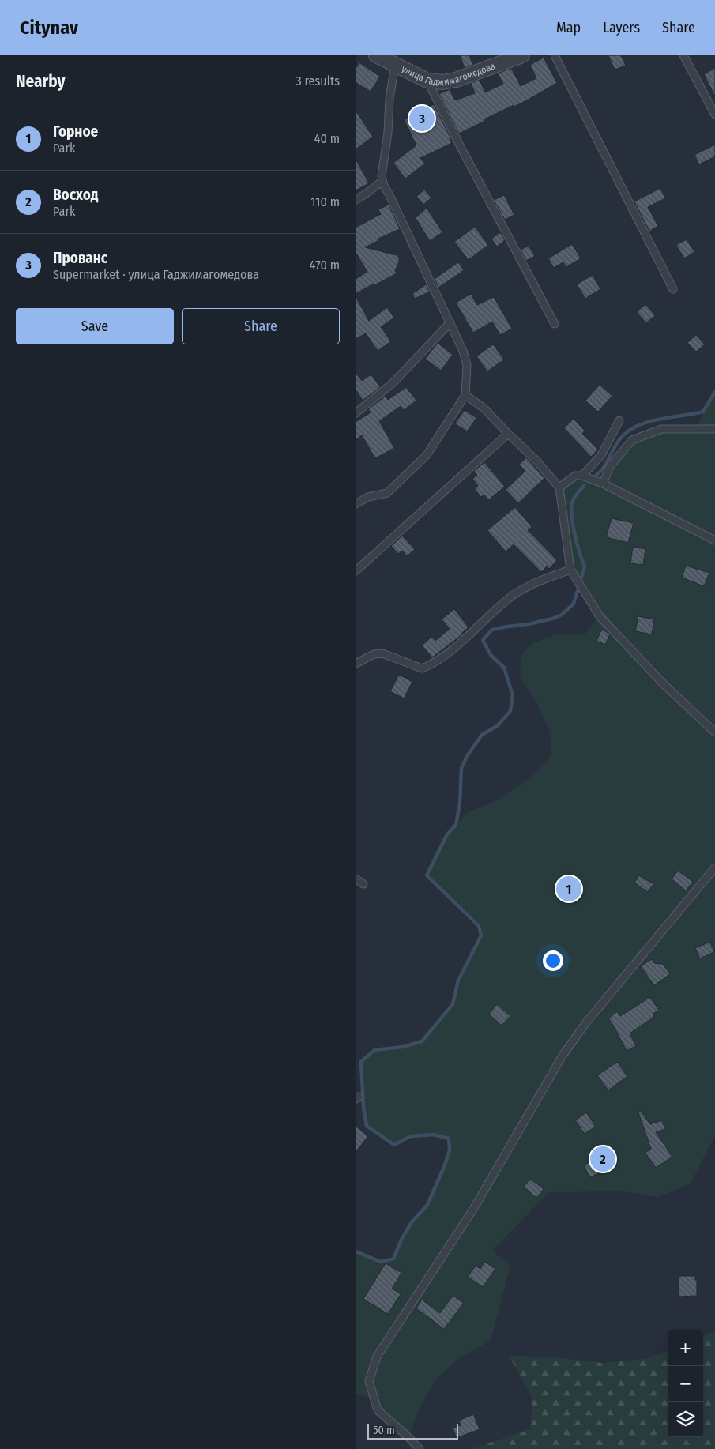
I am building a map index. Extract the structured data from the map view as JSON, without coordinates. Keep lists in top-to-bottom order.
{
  "streets": {
    "street": ["улица Гаджимагомедова"]
  },
  "scale_bar": "50 m",
  "page": {
    "header": "Citynav",
    "nav": ["Map", "Layers", "Share"],
    "heading": ["Nearby", "3 results"],
    "pins": ["3", "1", "2"],
    "list": [
      {
        "mark": "1",
        "name": "Горное",
        "note": "Park",
        "value": "40 m"
      },
      {
        "mark": "2",
        "name": "Восход",
        "note": "Park",
        "value": "110 m"
      },
      {
        "mark": "3",
        "name": "Прованс",
        "note": "Supermarket · улица Гаджимагомедова",
        "value": "470 m"
      }
    ],
    "buttons": ["Save", "Share"],
    "map_buttons": ["+", "−"],
    "scale": "50 m"
  }
}
